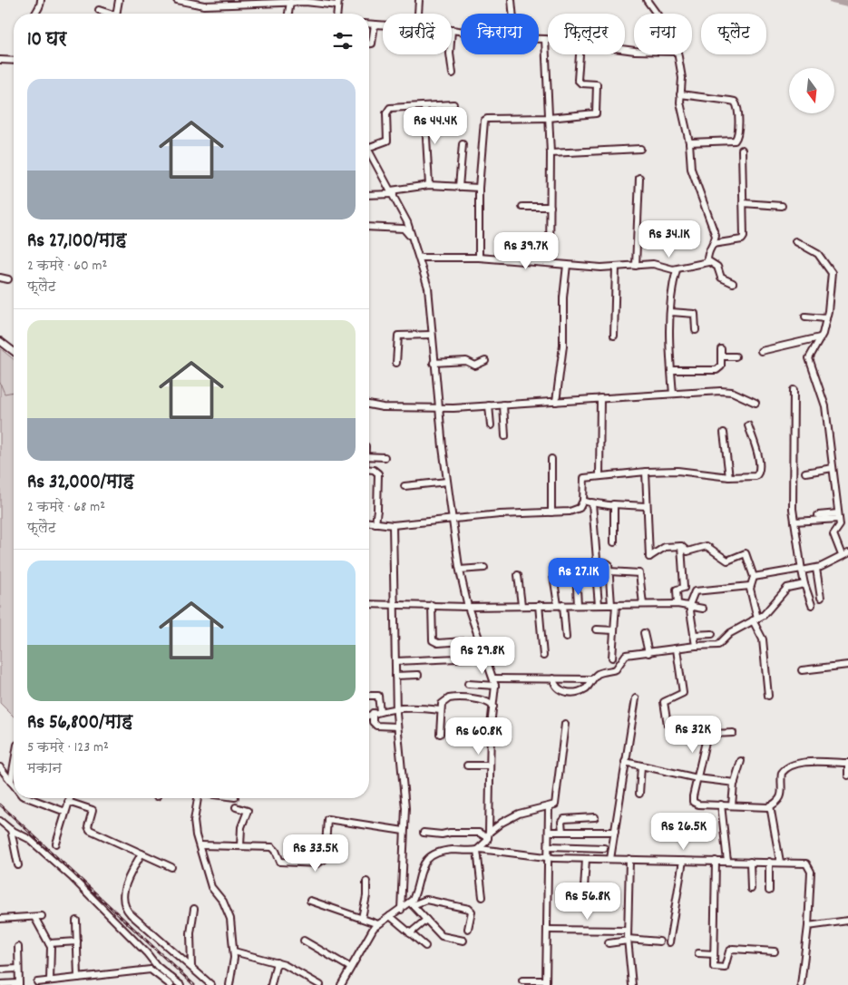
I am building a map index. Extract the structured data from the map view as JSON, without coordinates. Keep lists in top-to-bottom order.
{
  "north": "bottom",
  "page": {
    "chip": [
      "खरीदें",
      "किराया",
      "फ़िल्टर",
      "नया",
      "फ़्लैट"
    ],
    "heading": "10 घर",
    "list": [
      {
        "name": "Rs 27,100/माह",
        "note": "2 कमरे · 60 m² · फ़्लैट"
      },
      {
        "name": "Rs 32,000/माह",
        "note": "2 कमरे · 68 m² · फ़्लैट"
      },
      {
        "name": "Rs 56,800/माह",
        "note": "5 कमरे · 123 m² · मकान"
      }
    ],
    "price": [
      "Rs 44.4K",
      "Rs 34.1K",
      "Rs 39.7K",
      "Rs 27.1K",
      "Rs 29.8K",
      "Rs 32K",
      "Rs 60.8K",
      "Rs 26.5K",
      "Rs 33.5K",
      "Rs 56.8K"
    ]
  }
}
